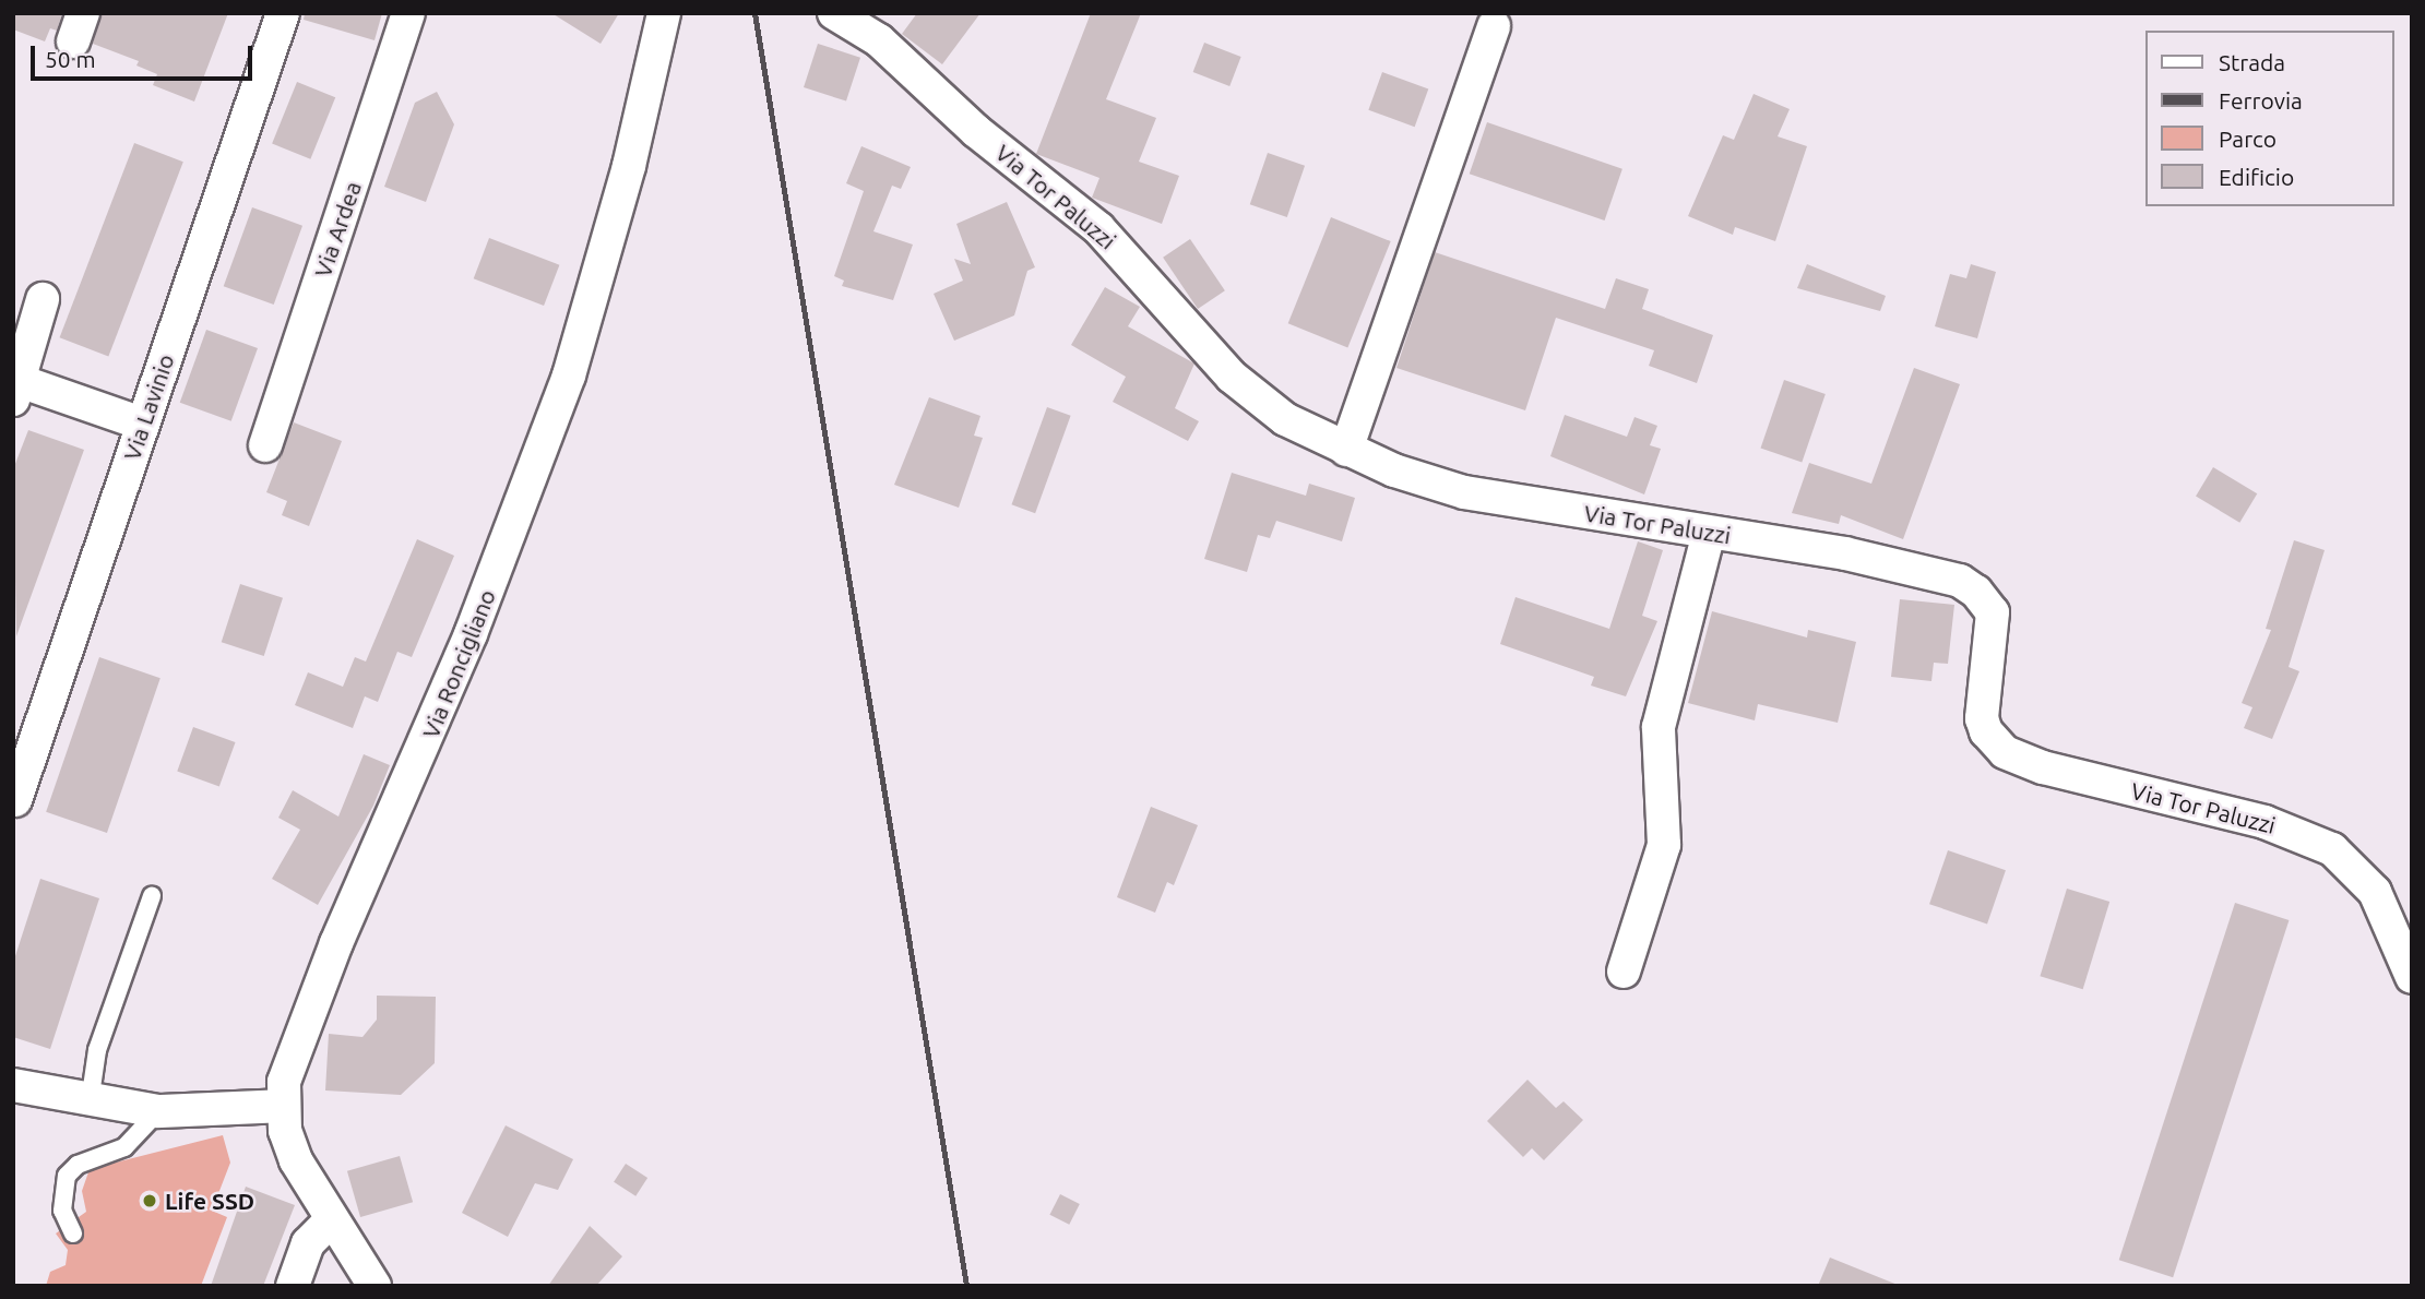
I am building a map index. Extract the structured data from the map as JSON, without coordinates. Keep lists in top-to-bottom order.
{
  "streets": {
    "street": [
      "Via Tor Paluzzi",
      "Via Ardea",
      "Via Lavinio",
      "Via Roncigliano"
    ]
  },
  "places": ["Life SSD"],
  "legend": [
    "Strada",
    "Ferrovia",
    "Parco",
    "Edificio"
  ],
  "scale_bar": "50 m"
}
